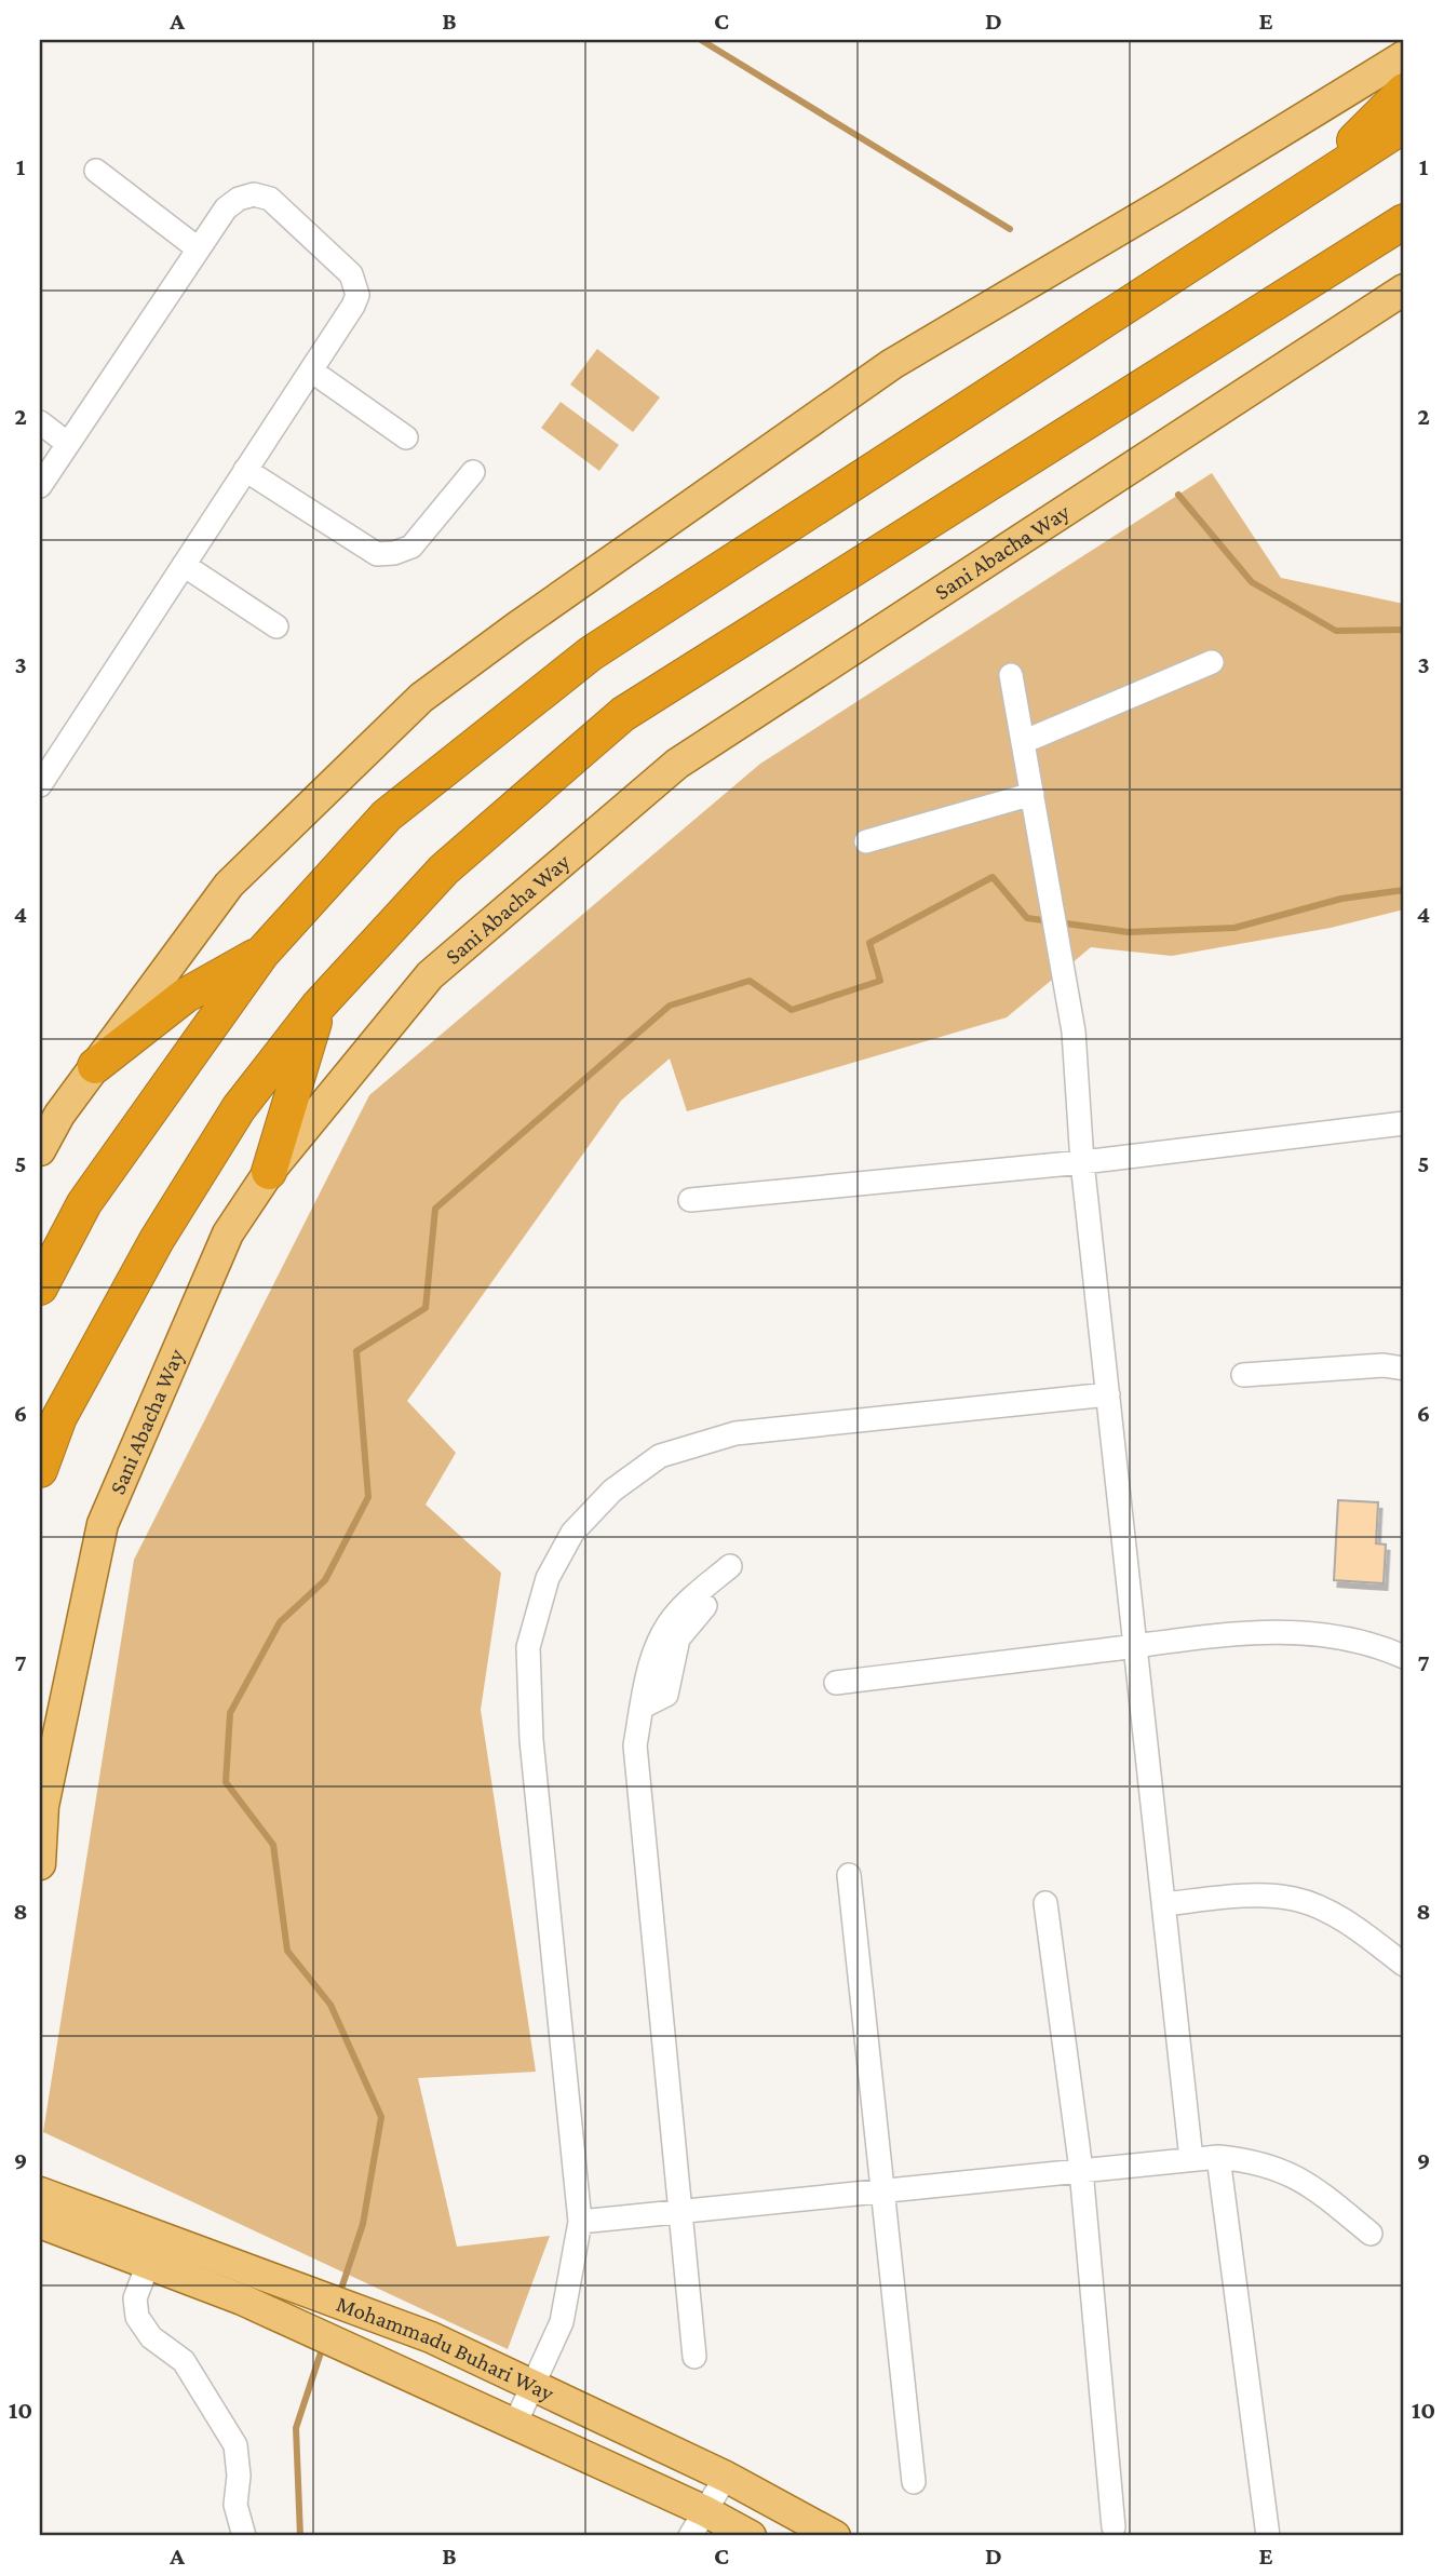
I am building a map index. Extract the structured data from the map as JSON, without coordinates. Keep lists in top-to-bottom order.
{
  "streets": {
    "main road": ["Sani Abacha Way", "Mohammadu Buhari Way"]
  },
  "grid": {
    "columns": [
      "A",
      "B",
      "C",
      "D",
      "E"
    ],
    "rows": [
      "1",
      "2",
      "3",
      "4",
      "5",
      "6",
      "7",
      "8",
      "9",
      "10"
    ]
  }
}
